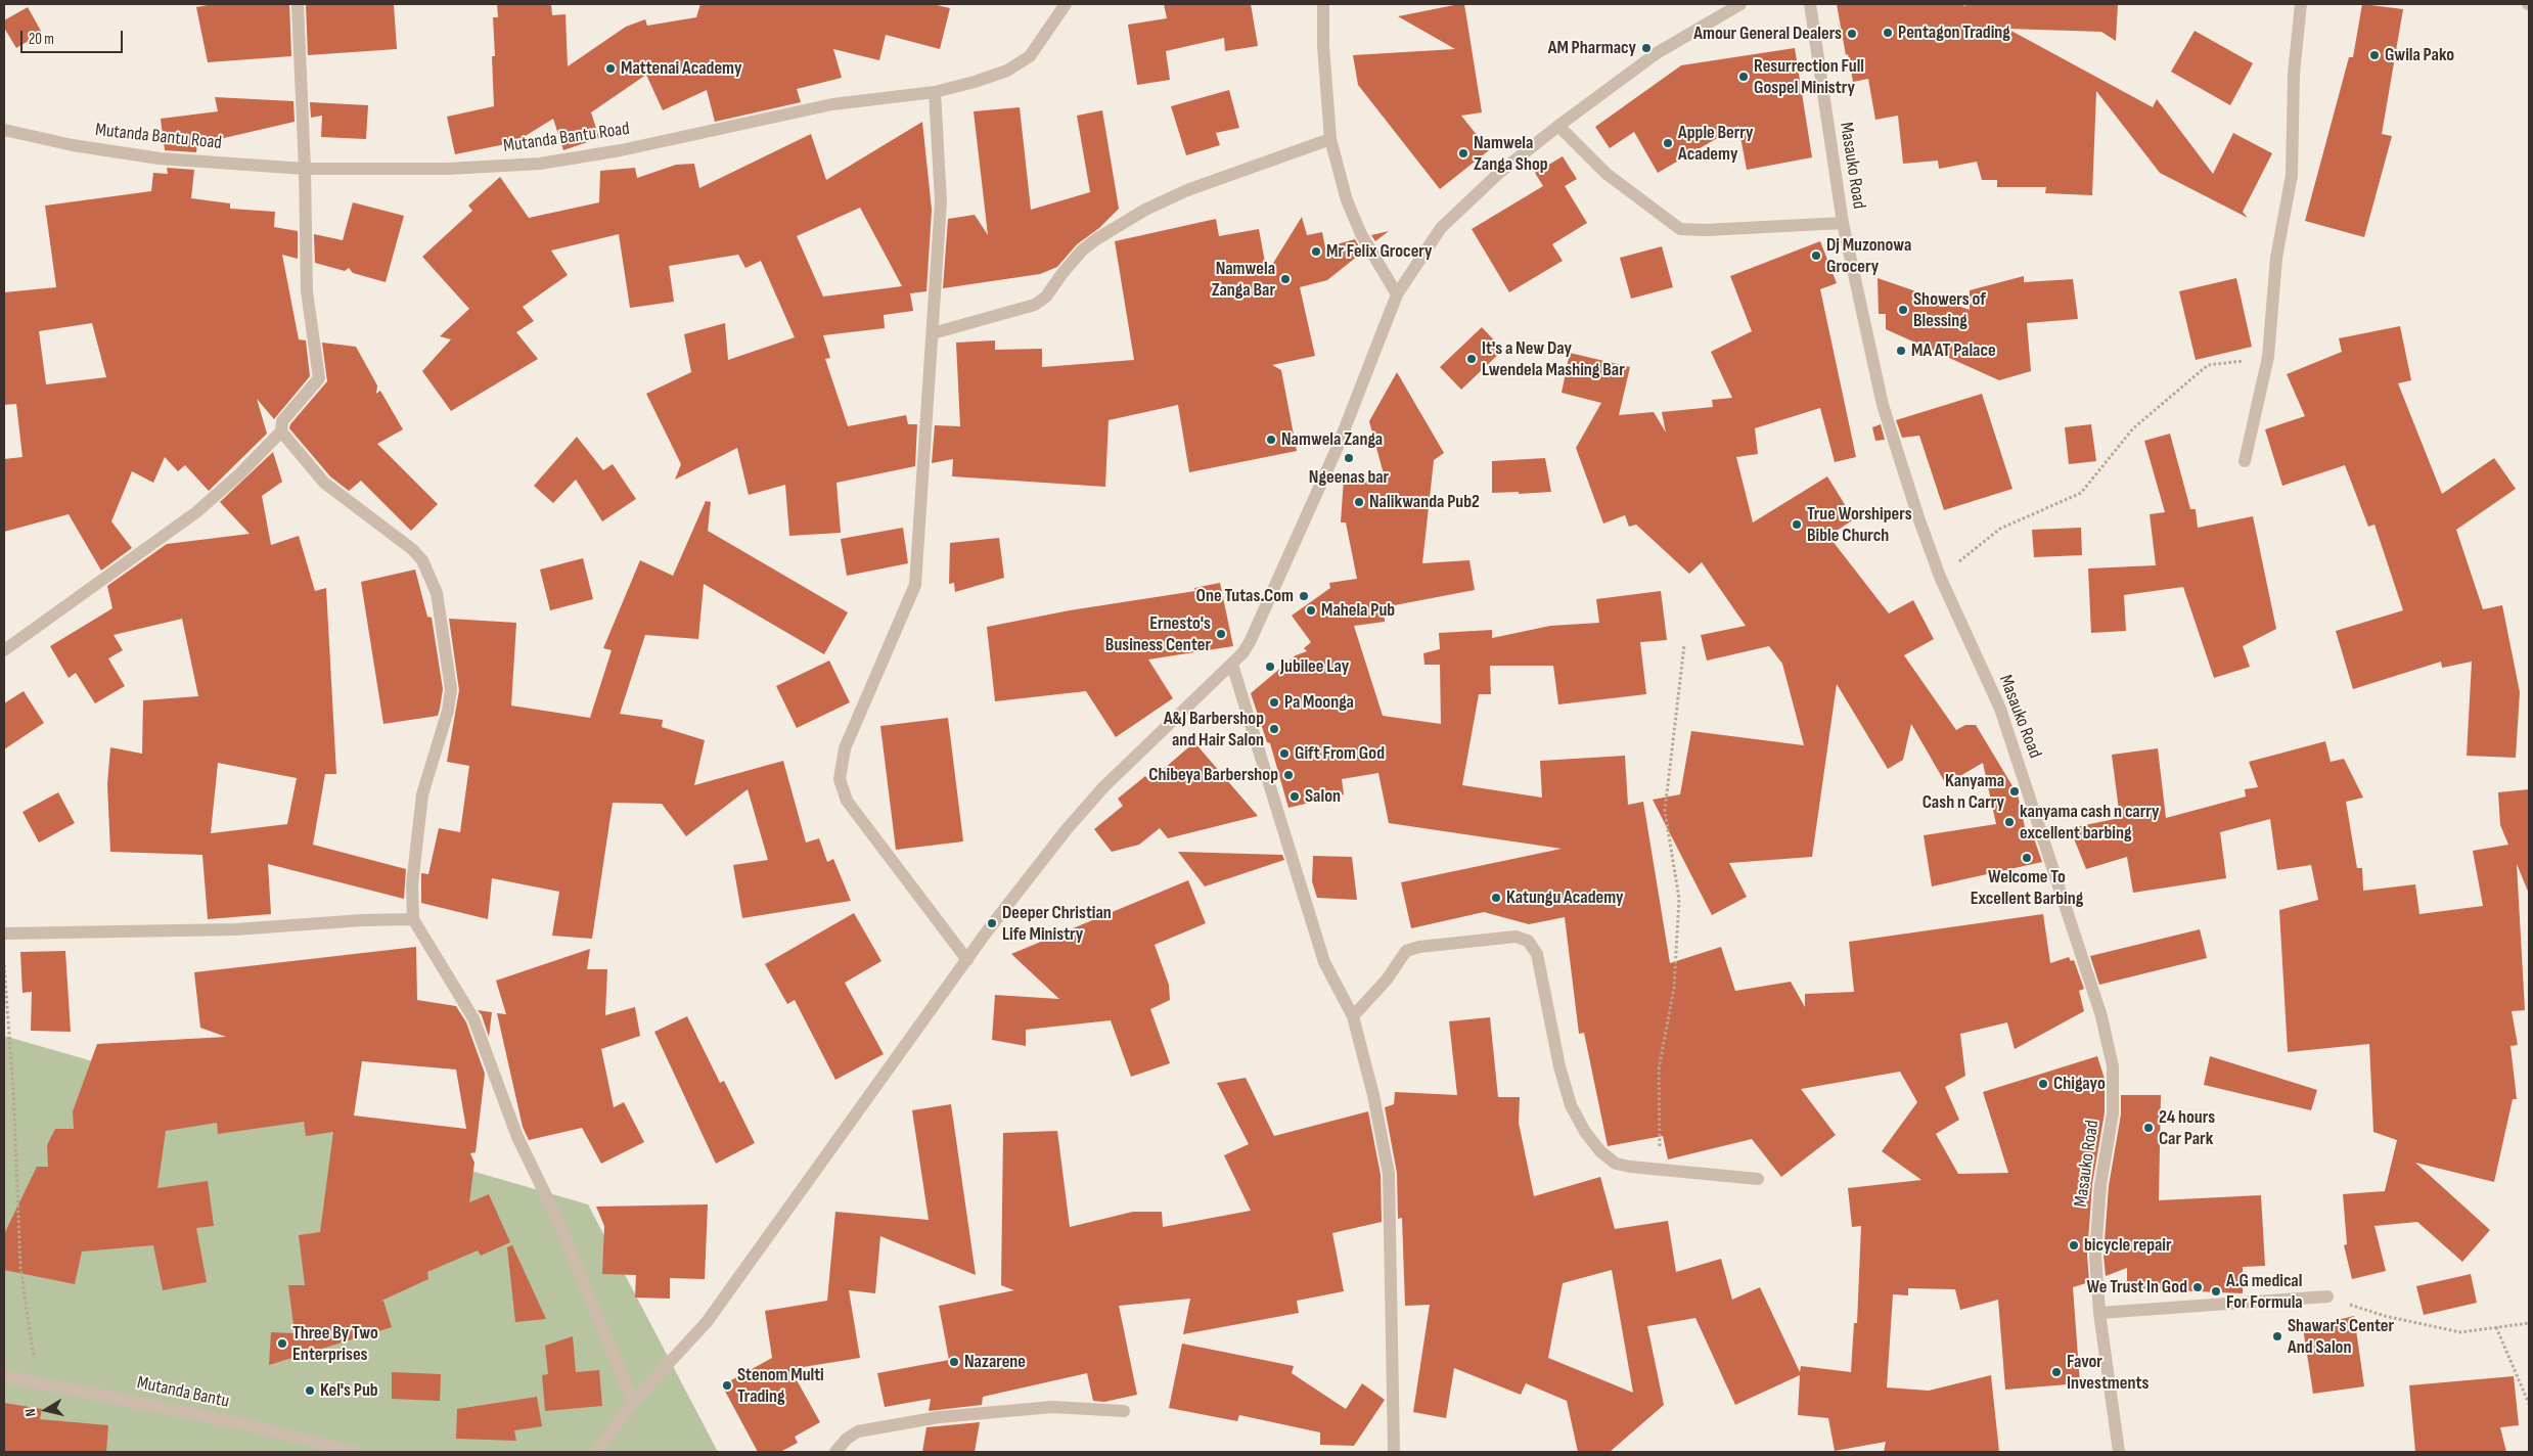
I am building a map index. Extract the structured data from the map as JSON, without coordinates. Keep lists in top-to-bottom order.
{
  "streets": {
    "street": ["Mutanda Bantu Road", "Masauko Road", "Mutanda Bantu"]
  },
  "places": [
    "Pentagon Trading",
    "Amour General Dealers",
    "AM Pharmacy",
    "Gwila Pako",
    "Mattenai Academy",
    "Resurrection Full Gospel Ministry",
    "Apple Berry Academy",
    "Namwela Zanga Shop",
    "Mr Felix Grocery",
    "Dj Muzonowa Grocery",
    "Namwela Zanga Bar",
    "Showers of Blessing",
    "MA AT Palace",
    "It's a New Day Lwendela Mashing Bar",
    "Namwela Zanga",
    "Ngeenas bar",
    "Nalikwanda Pub2",
    "True Worshipers Bible Church",
    "One Tutas.Com",
    "Mahela Pub",
    "Ernesto's Business Center",
    "Jubilee Lay",
    "Pa Moonga",
    "A&J Barbershop and Hair Salon",
    "Gift From God",
    "Chibeya Barbershop",
    "Kanyama Cash n Carry",
    "Salon",
    "kanyama cash n carry excellent barbing",
    "Welcome To Excellent Barbing",
    "Katungu Academy",
    "Deeper Christian Life Ministry",
    "Chigayo",
    "24 hours Car Park",
    "bicycle repair",
    "We Trust In God",
    "A.G medical For Formula",
    "Shawar's Center And Salon",
    "Three By Two Enterprises",
    "Nazarene",
    "Favor Investments",
    "Stenom Multi Trading",
    "Kel's Pub"
  ],
  "scale_bar": "20 m",
  "north": "left"
}
